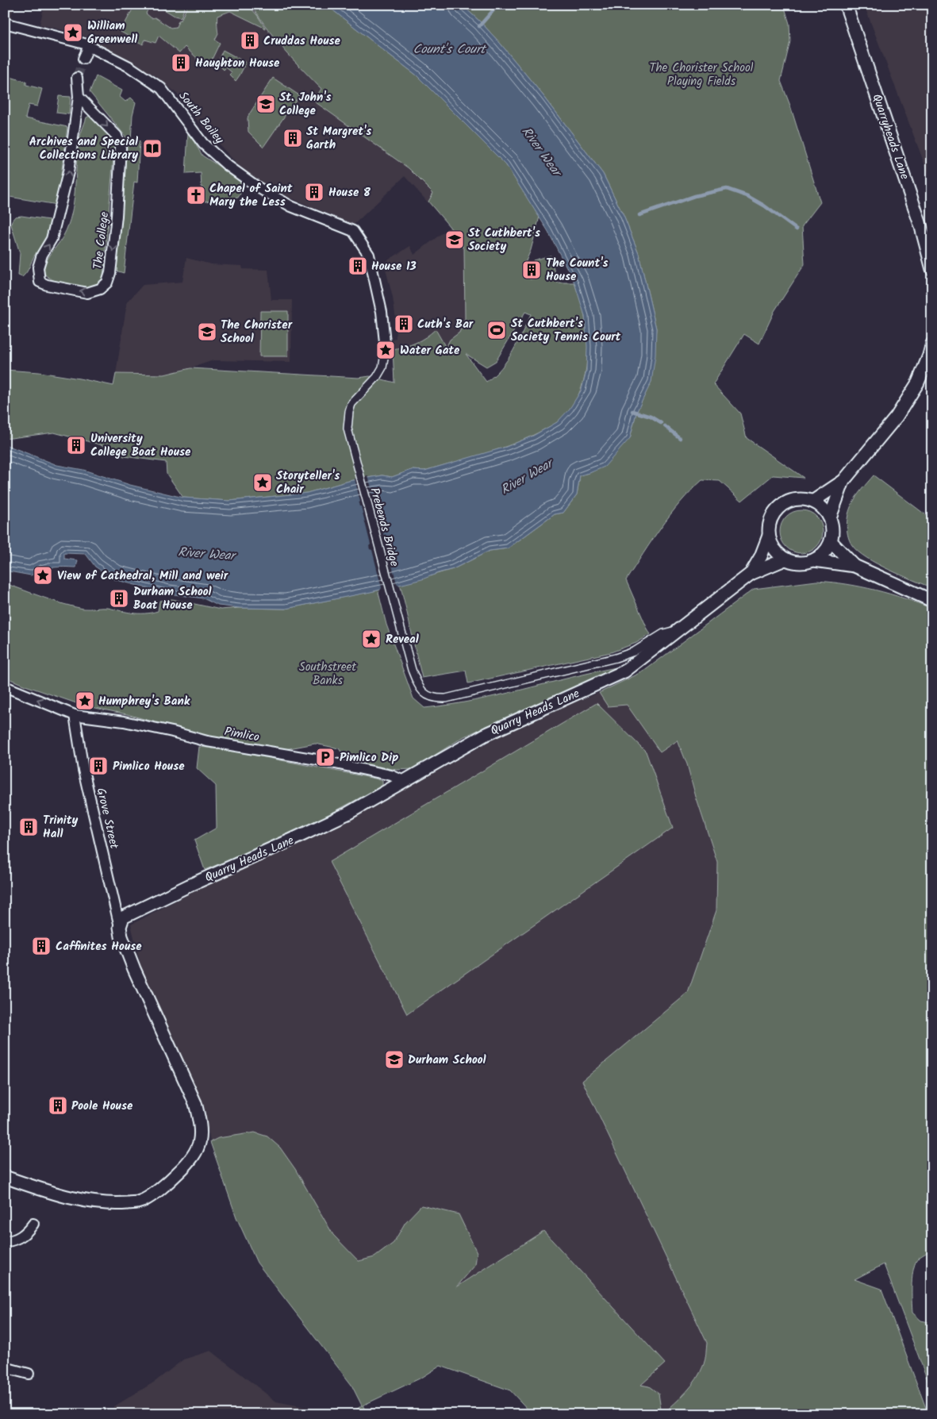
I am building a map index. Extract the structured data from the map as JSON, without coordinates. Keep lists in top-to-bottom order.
{
  "streets": {
    "street": [
      "South Bailey",
      "Quarryheads Lane",
      "The College",
      "Prebends Bridge",
      "Quarry Heads Lane",
      "Pimlico",
      "Grove Street"
    ]
  },
  "crossings": [
    ["South Bailey", "Prebends Bridge"],
    ["Prebends Bridge", "Quarry Heads Lane"],
    ["Quarry Heads Lane", "Pimlico"],
    ["Quarry Heads Lane", "Grove Street"],
    ["Pimlico", "Grove Street"]
  ],
  "water": ["Count's Court", "River Wear"],
  "parks": ["The Chorister School Playing Fields", "Southstreet Banks"],
  "places": {
    "place": [
      "William Greenwell",
      "Water Gate",
      "Storyteller's Chair",
      "View of Cathedral, Mill and weir",
      "Reveal",
      "Humphrey's Bank"
    ],
    "building": [
      "Cruddas House",
      "Haughton House",
      "St Margret's Garth",
      "House 8",
      "House 13",
      "The Count's House",
      "Cuth's Bar",
      "University College Boat House",
      "Durham School Boat House",
      "Pimlico House",
      "Trinity Hall",
      "Caffinites House",
      "Poole House"
    ],
    "school or university": [
      "St. John's College",
      "St Cuthbert's Society",
      "The Chorister School",
      "Durham School"
    ],
    "library": ["Archives and Special Collections Library"],
    "church": ["Chapel of Saint Mary the Less"],
    "sports": ["St Cuthbert's Society Tennis Court"],
    "parking": ["Pimlico Dip"]
  }
}
